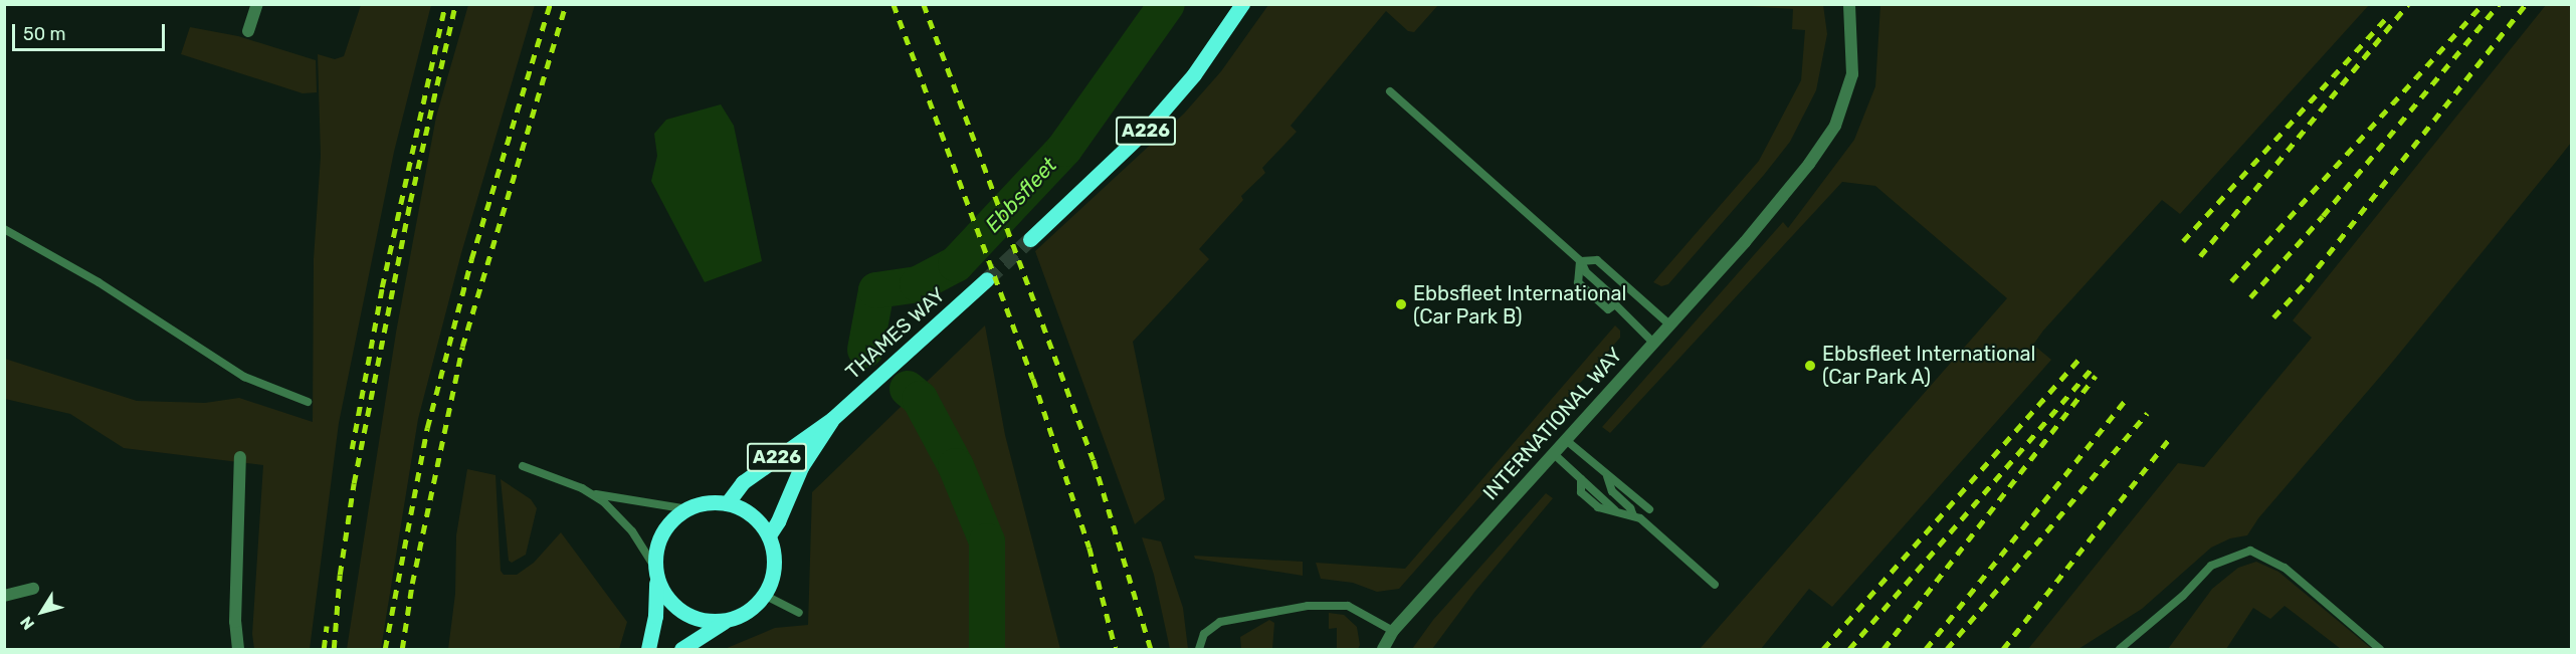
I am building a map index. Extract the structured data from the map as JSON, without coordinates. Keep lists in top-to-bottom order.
{
  "streets": {
    "main road": ["A226", "THAMES WAY"],
    "street": ["INTERNATIONAL WAY"]
  },
  "water": ["Ebbsfleet"],
  "places": ["Ebbsfleet International (Car Park B)", "Ebbsfleet International (Car Park A)"],
  "scale_bar": "50 m",
  "north": "bottom left"
}
